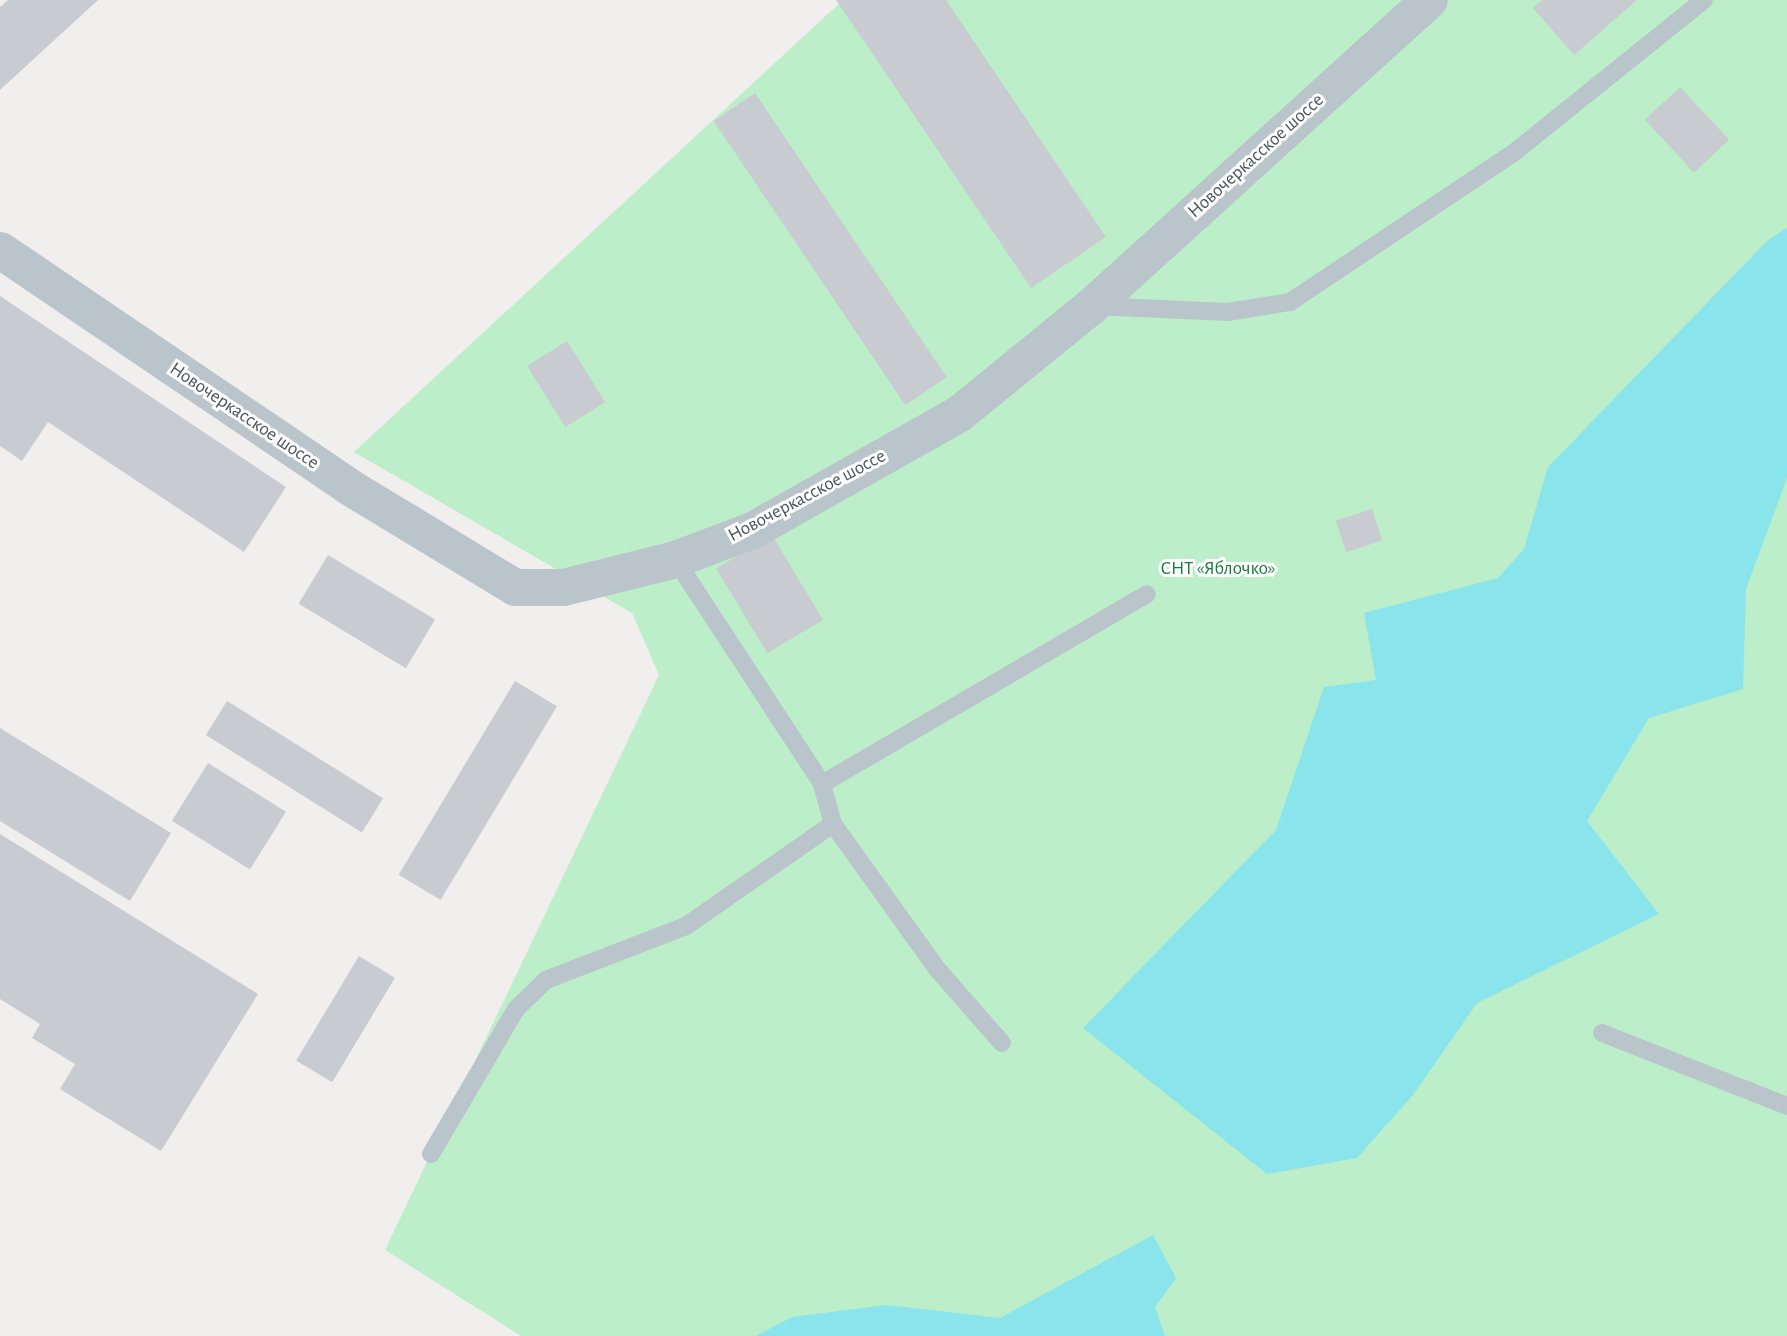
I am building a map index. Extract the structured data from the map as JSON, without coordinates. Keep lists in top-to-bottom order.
{
  "streets": {
    "street": ["Новочеркасское шоссе"]
  },
  "parks": ["СНТ «Яблочко»"]
}
